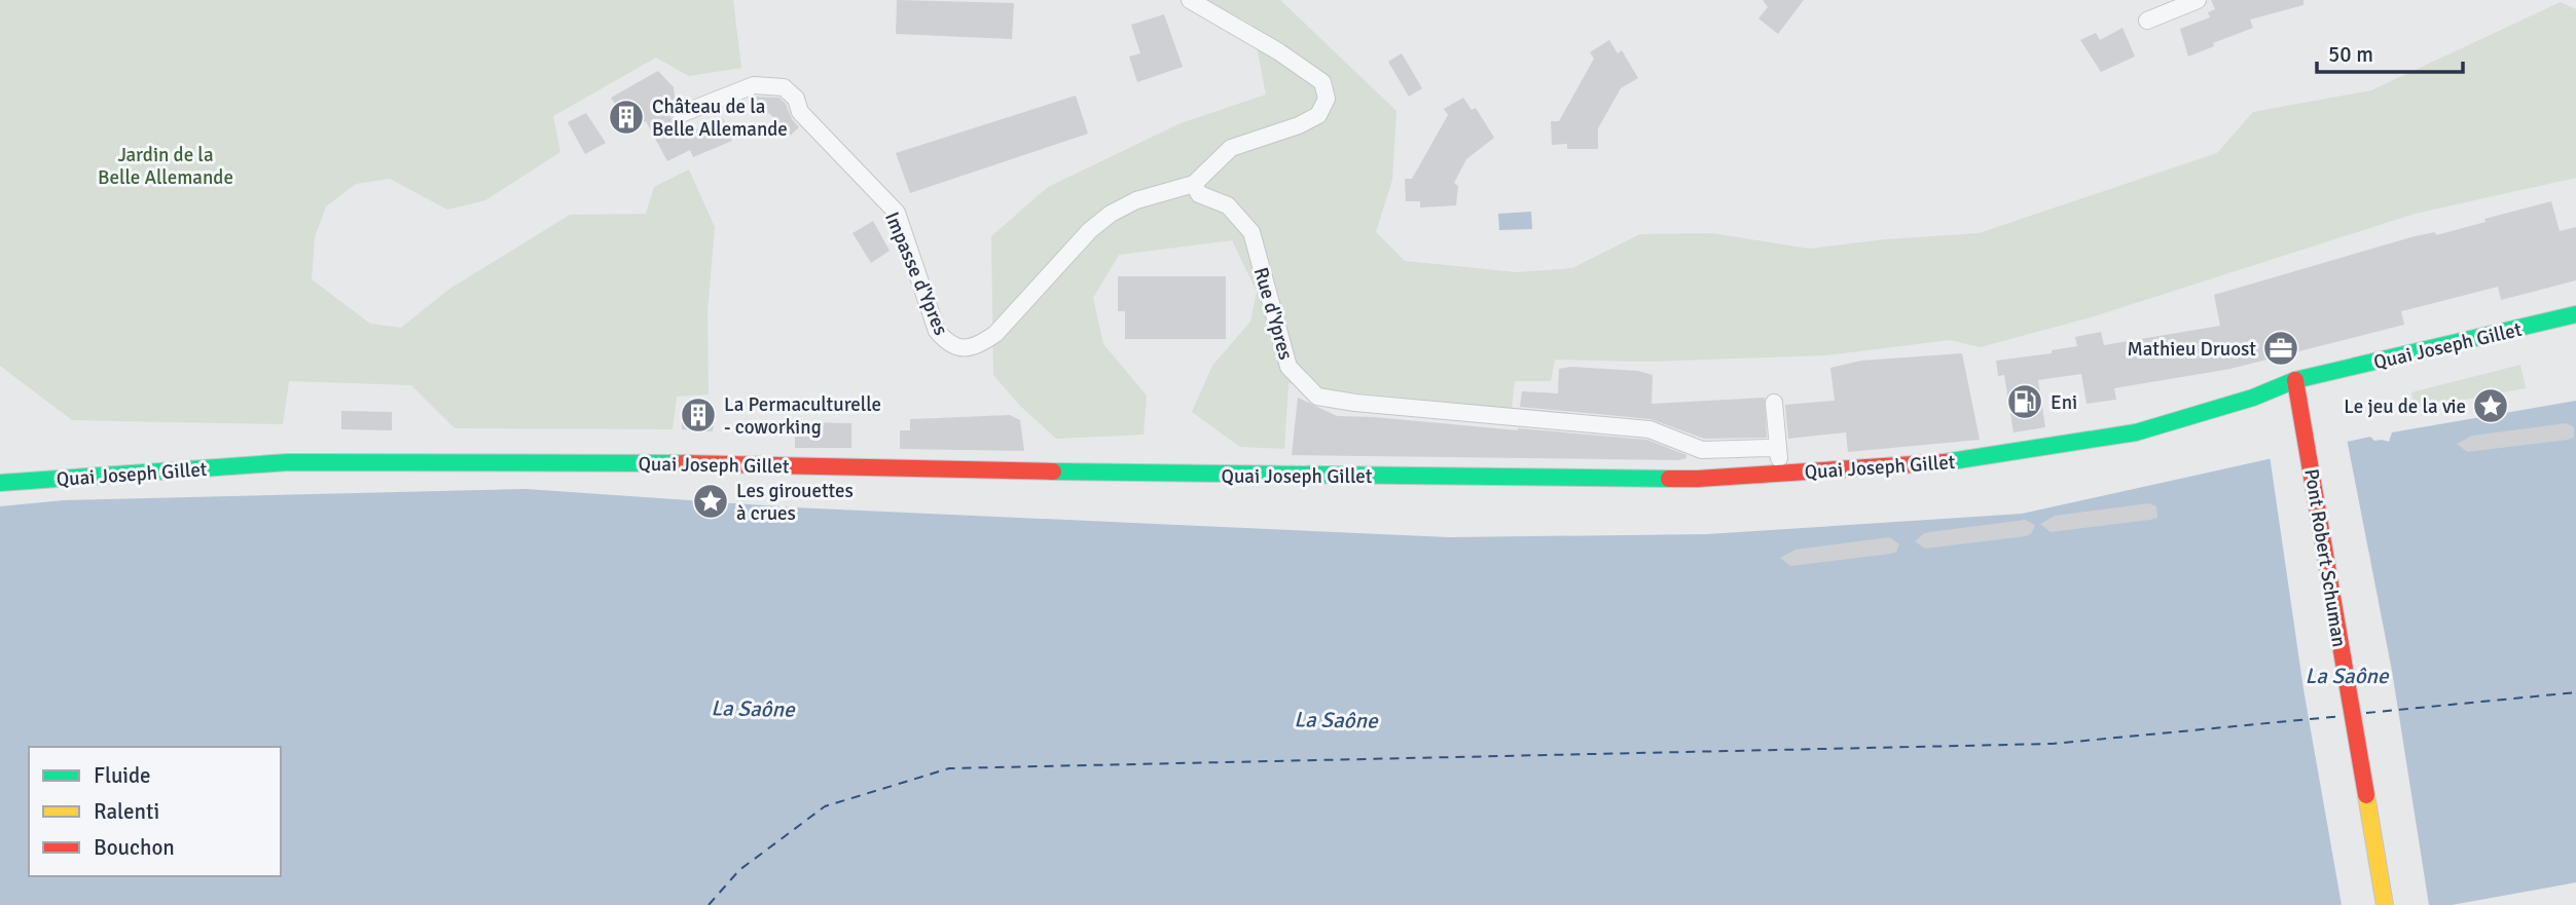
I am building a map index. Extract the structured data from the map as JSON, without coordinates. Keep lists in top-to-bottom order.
{
  "streets": {
    "main road": ["Quai Joseph Gillet", "Pont Robert Schuman"],
    "street": ["Impasse d'Ypres", "Rue d'Ypres"]
  },
  "crossings": [
    ["Impasse d'Ypres", "Rue d'Ypres"],
    ["Quai Joseph Gillet", "Pont Robert Schuman"]
  ],
  "water": ["La Saône"],
  "parks": ["Jardin de la Belle Allemande"],
  "places": {
    "building": ["Château de la Belle Allemande", "La Permaculturelle - coworking"],
    "office": ["Mathieu Druost"],
    "fuel station": ["Eni"],
    "place": ["Le jeu de la vie", "Les girouettes à crues"]
  },
  "legend": ["Fluide", "Ralenti", "Bouchon"],
  "scale_bar": "50 m"
}
